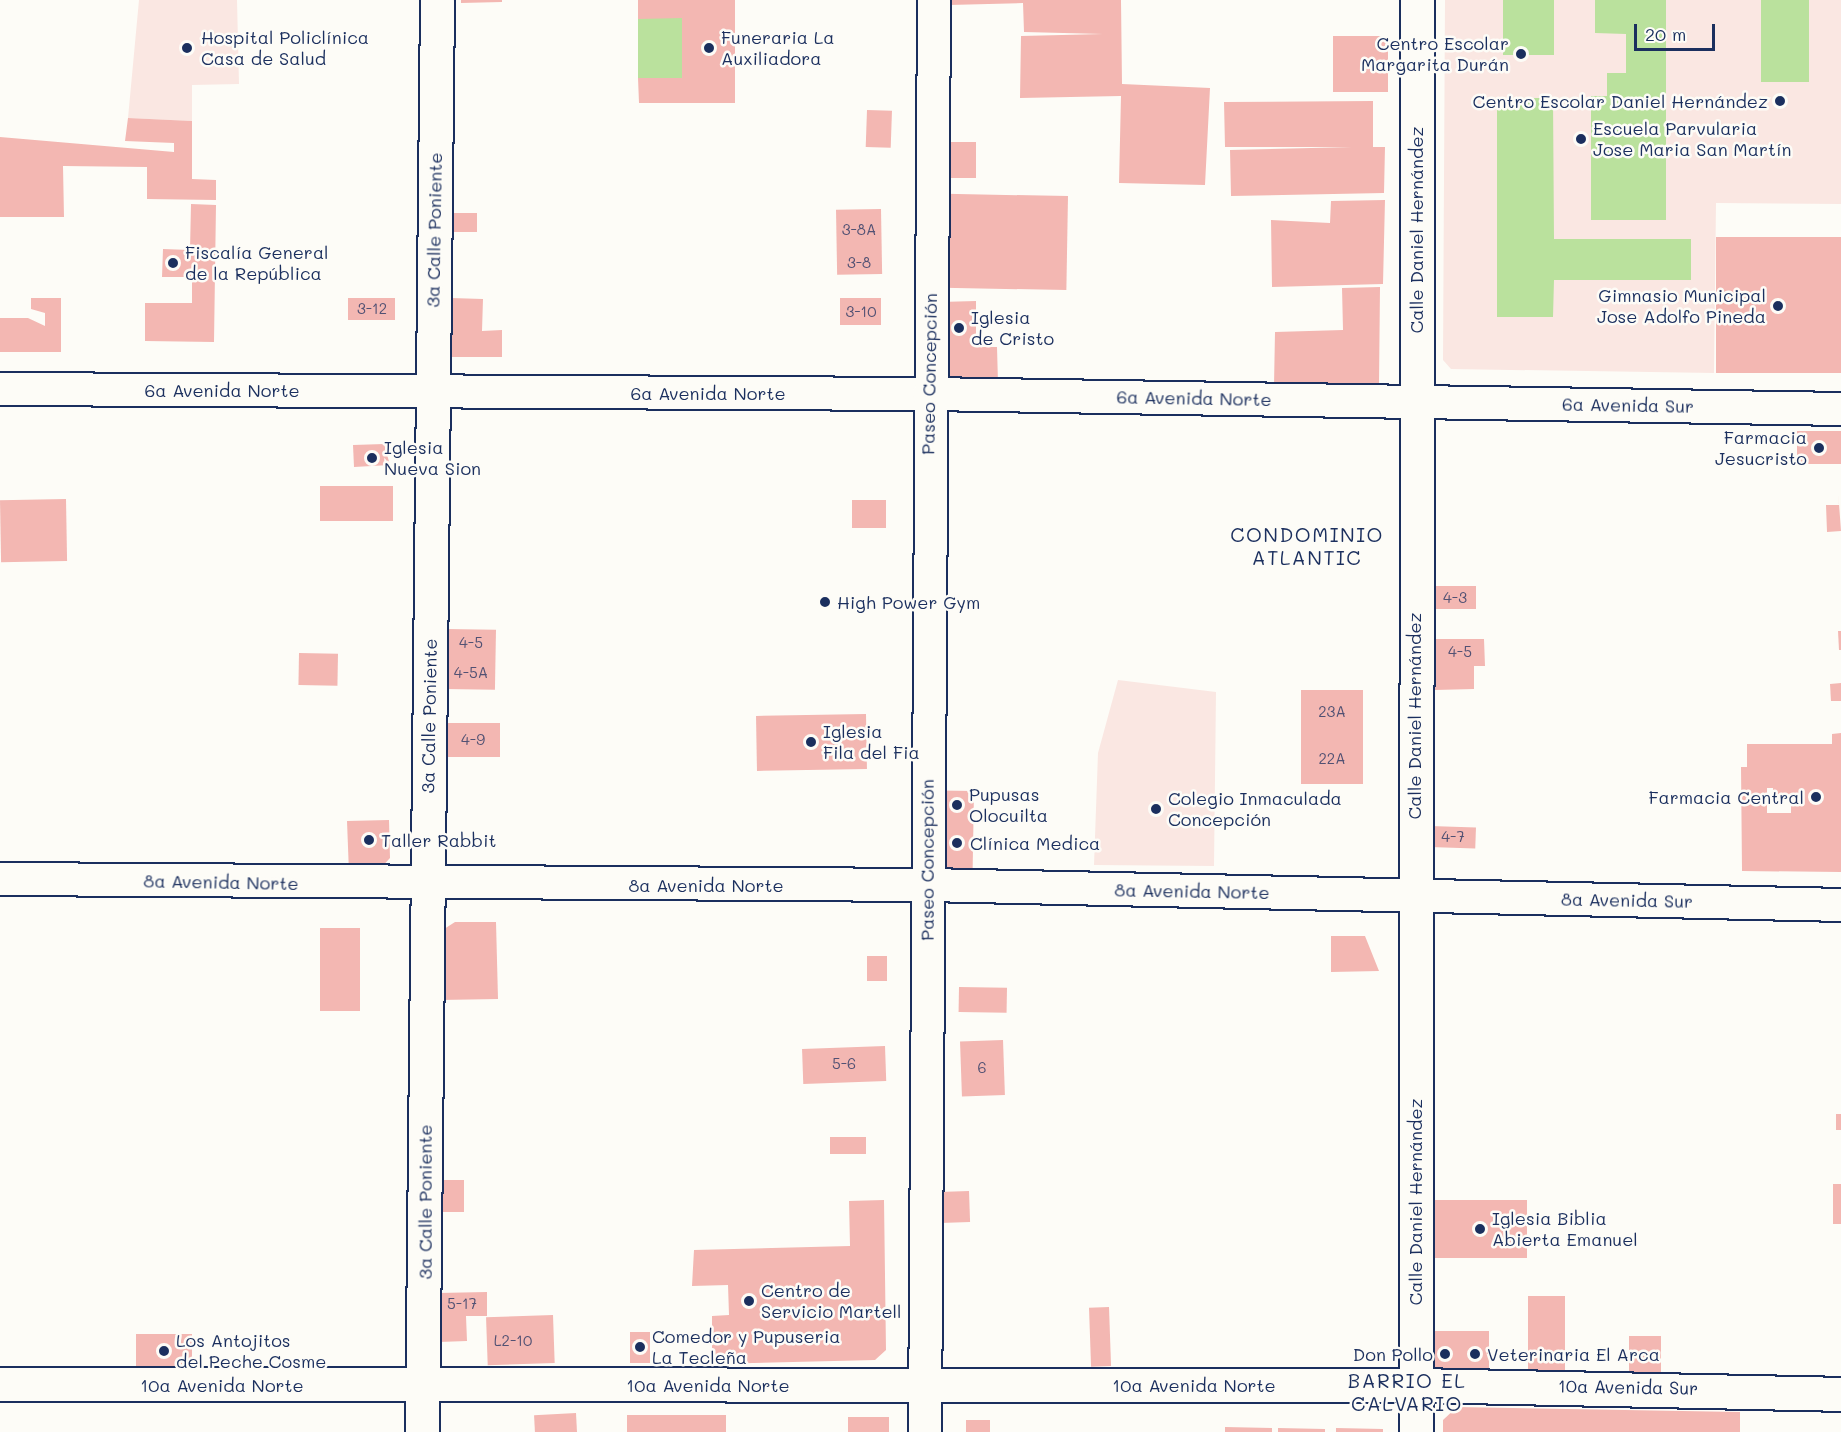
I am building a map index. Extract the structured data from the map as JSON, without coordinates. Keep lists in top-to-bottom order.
{
  "streets": {
    "street": [
      "3a Calle Poniente",
      "Calle Daniel Hernández",
      "Paseo Concepción",
      "6a Avenida Norte",
      "6a Avenida Sur",
      "8a Avenida Norte",
      "8a Avenida Sur",
      "10a Avenida Norte",
      "10a Avenida Sur"
    ]
  },
  "crossings": [
    ["3a Calle Poniente", "6a Avenida Norte"],
    ["3a Calle Poniente", "8a Avenida Norte"],
    ["3a Calle Poniente", "10a Avenida Norte"],
    ["Calle Daniel Hernández", "6a Avenida Norte"],
    ["Calle Daniel Hernández", "6a Avenida Sur"],
    ["Calle Daniel Hernández", "8a Avenida Norte"],
    ["Calle Daniel Hernández", "8a Avenida Sur"],
    ["Calle Daniel Hernández", "10a Avenida Norte"],
    ["Calle Daniel Hernández", "10a Avenida Sur"],
    ["Paseo Concepción", "6a Avenida Norte"],
    ["Paseo Concepción", "8a Avenida Norte"],
    ["Paseo Concepción", "10a Avenida Norte"],
    ["6a Avenida Norte", "6a Avenida Sur"],
    ["8a Avenida Norte", "8a Avenida Sur"],
    ["10a Avenida Norte", "10a Avenida Sur"]
  ],
  "districts": ["CONDOMINIO ATLANTIC", "BARRIO EL CALVARIO"],
  "places": [
    "Hospital Policlínica Casa de Salud",
    "Funeraria La Auxiliadora",
    "Centro Escolar Margarita Durán",
    "Centro Escolar Daniel Hernández",
    "Escuela Parvularia Jose Maria San Martín",
    "Fiscalía General de la República",
    "Gimnasio Municipal Jose Adolfo Pineda",
    "Iglesia de Cristo",
    "Farmacia Jesucristo",
    "Iglesia Nueva Sion",
    "High Power Gym",
    "Iglesia Fila del Fia",
    "Farmacia Central",
    "Pupusas Olocuilta",
    "Colegio Inmaculada Concepción",
    "Taller Rabbit",
    "Clínica Medica",
    "Iglesia Biblia Abierta Emanuel",
    "Centro de Servicio Martell",
    "Comedor y Pupuseria La Tecleña",
    "Los Antojitos del Peche Cosme",
    "Don Pollo",
    "Veterinaria El Arca"
  ],
  "house_numbers": [
    "3-8A",
    "3-8",
    "3-12",
    "3-10",
    "4-3",
    "4-5",
    "4-5",
    "4-5A",
    "23A",
    "4-9",
    "22A",
    "4-7",
    "5-6",
    "6",
    "5-17",
    "L2-10"
  ],
  "scale_bar": "20 m"
}
